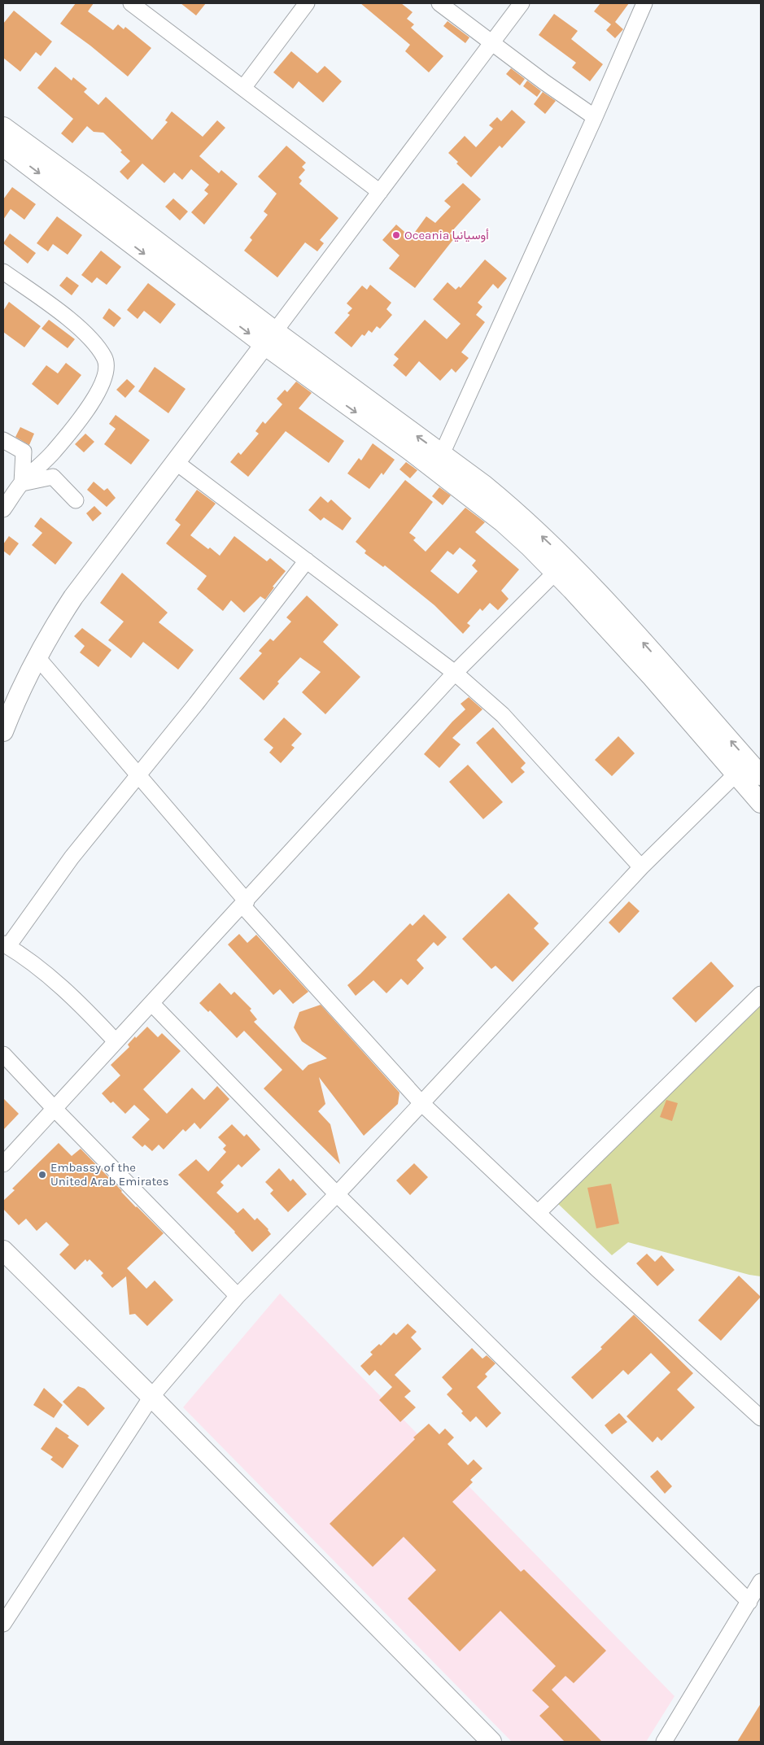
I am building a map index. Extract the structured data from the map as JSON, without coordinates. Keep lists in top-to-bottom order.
{
  "places": ["Oceania أوسيانيا", "Embassy of the United Arab Emirates"]
}
